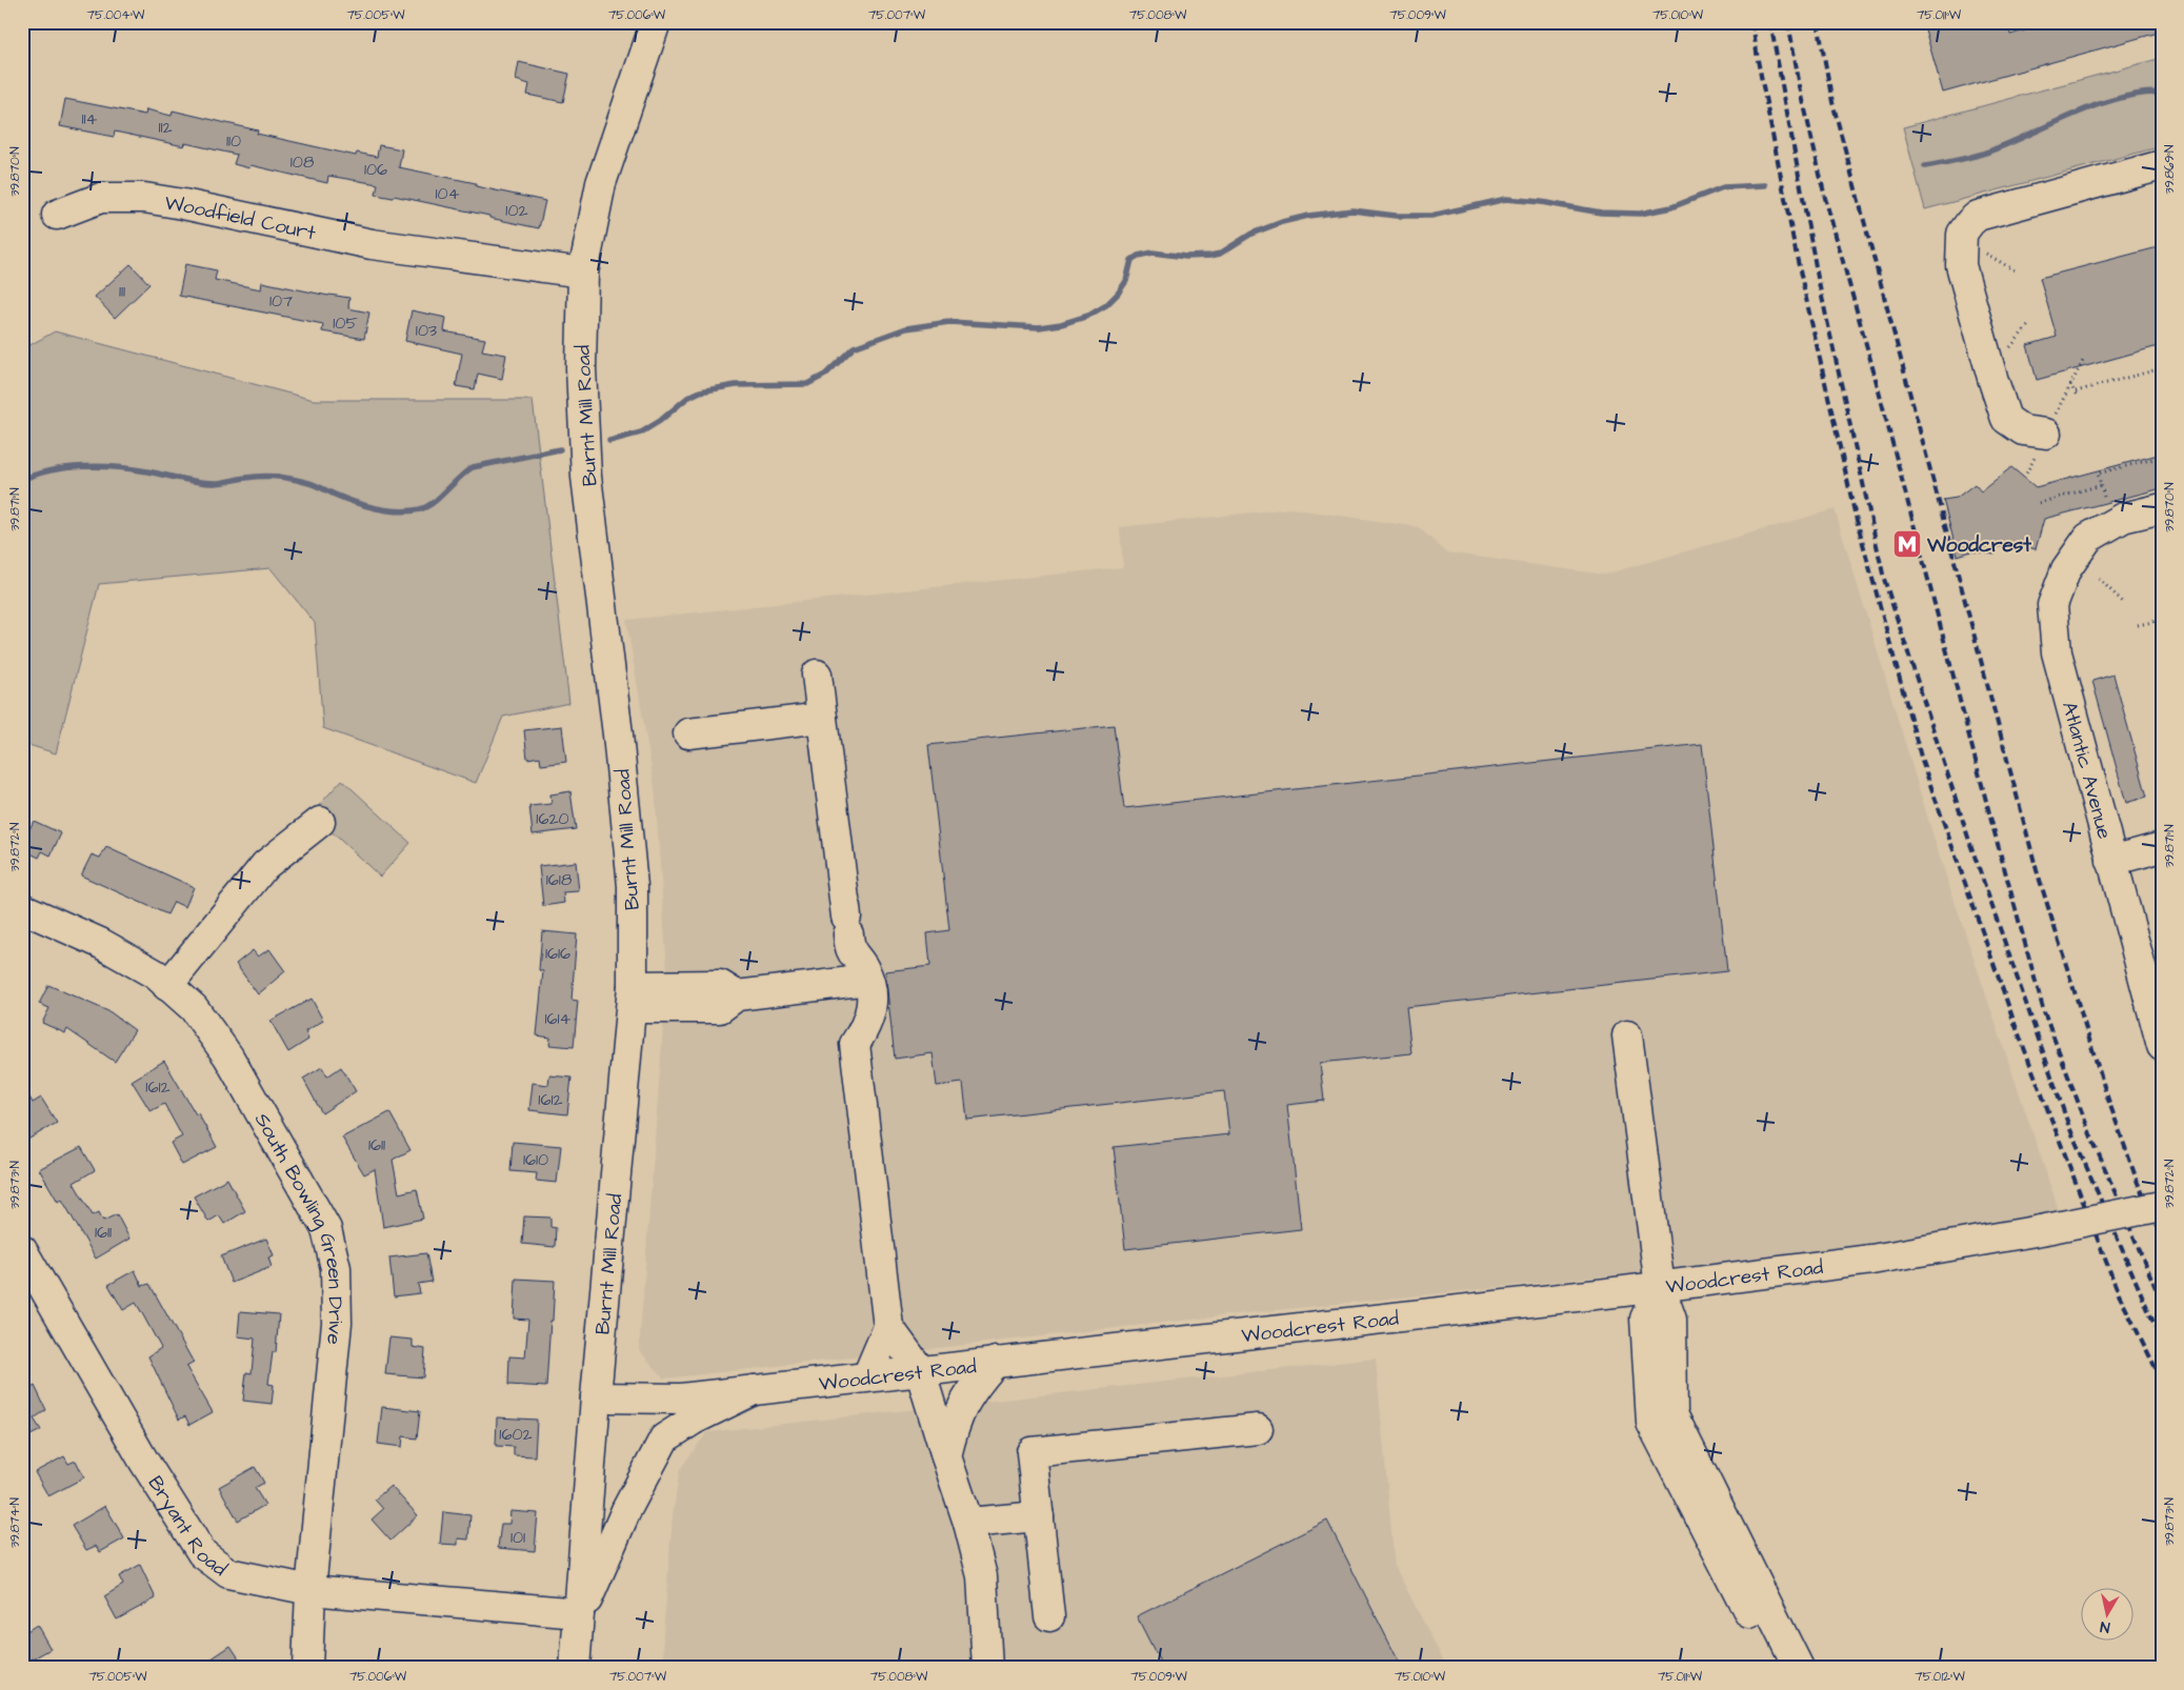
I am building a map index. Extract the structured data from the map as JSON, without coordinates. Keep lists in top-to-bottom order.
{
  "streets": {
    "street": [
      "Woodfield Court",
      "Burnt Mill Road",
      "Atlantic Avenue",
      "South Bowling Green Drive",
      "Woodcrest Road",
      "Bryant Road"
    ]
  },
  "crossings": [
    ["Woodfield Court", "Burnt Mill Road"],
    ["Burnt Mill Road", "Woodcrest Road"],
    ["Burnt Mill Road", "Bryant Road"],
    ["South Bowling Green Drive", "Bryant Road"]
  ],
  "places": {
    "metro station": ["Woodcrest"]
  },
  "house_numbers": [
    "114",
    "112",
    "110",
    "108",
    "106",
    "104",
    "102",
    "111",
    "107",
    "105",
    "103",
    "1620",
    "1618",
    "1616",
    "1614",
    "1612",
    "1612",
    "1611",
    "1610",
    "1611",
    "1602",
    "101"
  ],
  "north": "bottom",
  "coordinates": [
    "75.004°W",
    "75.005°W",
    "75.006°W",
    "75.007°W",
    "75.008°W",
    "75.009°W",
    "75.010°W",
    "75.011°W",
    "39.869°N",
    "39.870°N",
    "39.871°N",
    "39.872°N",
    "39.873°N",
    "39.874°N",
    "75.012°W"
  ]
}
